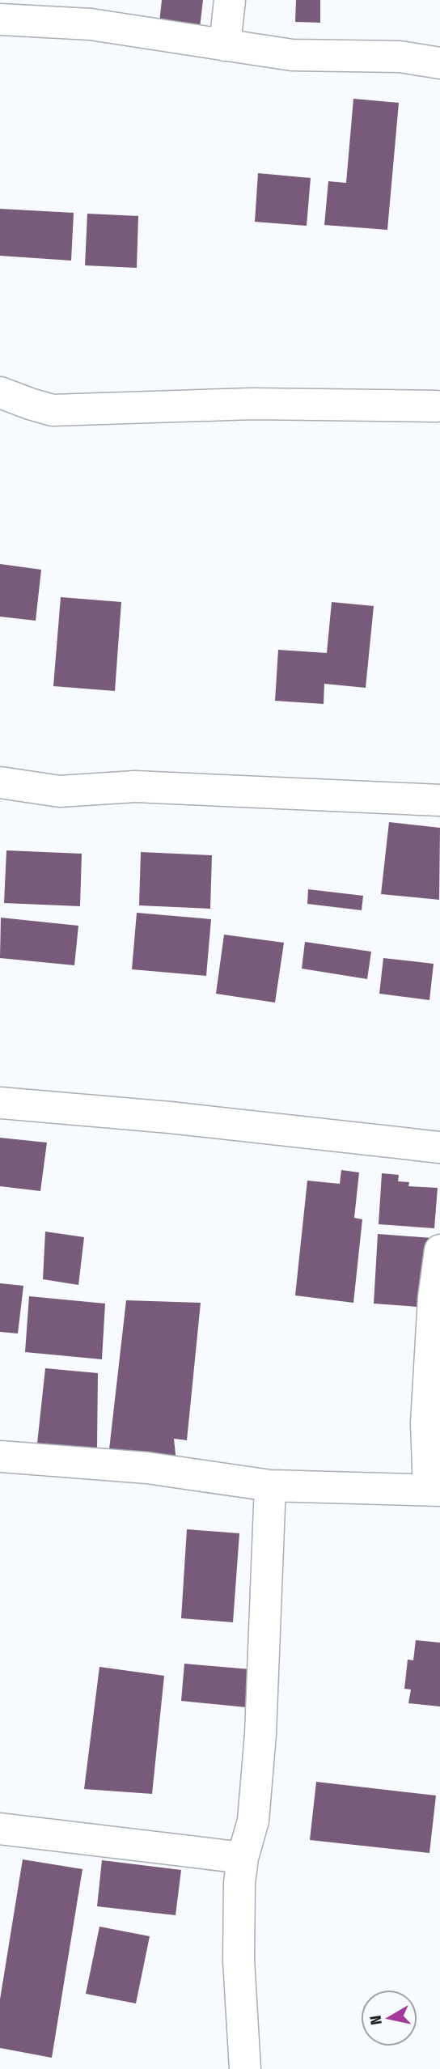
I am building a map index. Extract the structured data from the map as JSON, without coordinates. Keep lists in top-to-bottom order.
{
  "north": "left"
}
